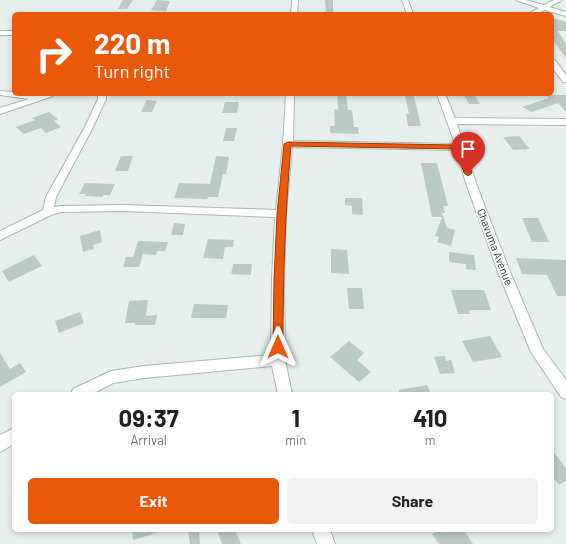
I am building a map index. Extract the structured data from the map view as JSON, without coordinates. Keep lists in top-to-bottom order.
{
  "streets": {
    "street": ["Chavuma Avenue"]
  },
  "page": {
    "turn": ["220 m", "Turn right"],
    "eta": [
      "09:37",
      "Arrival",
      "1",
      "min",
      "410",
      "m"
    ],
    "buttons": ["Exit", "Share"]
  }
}
